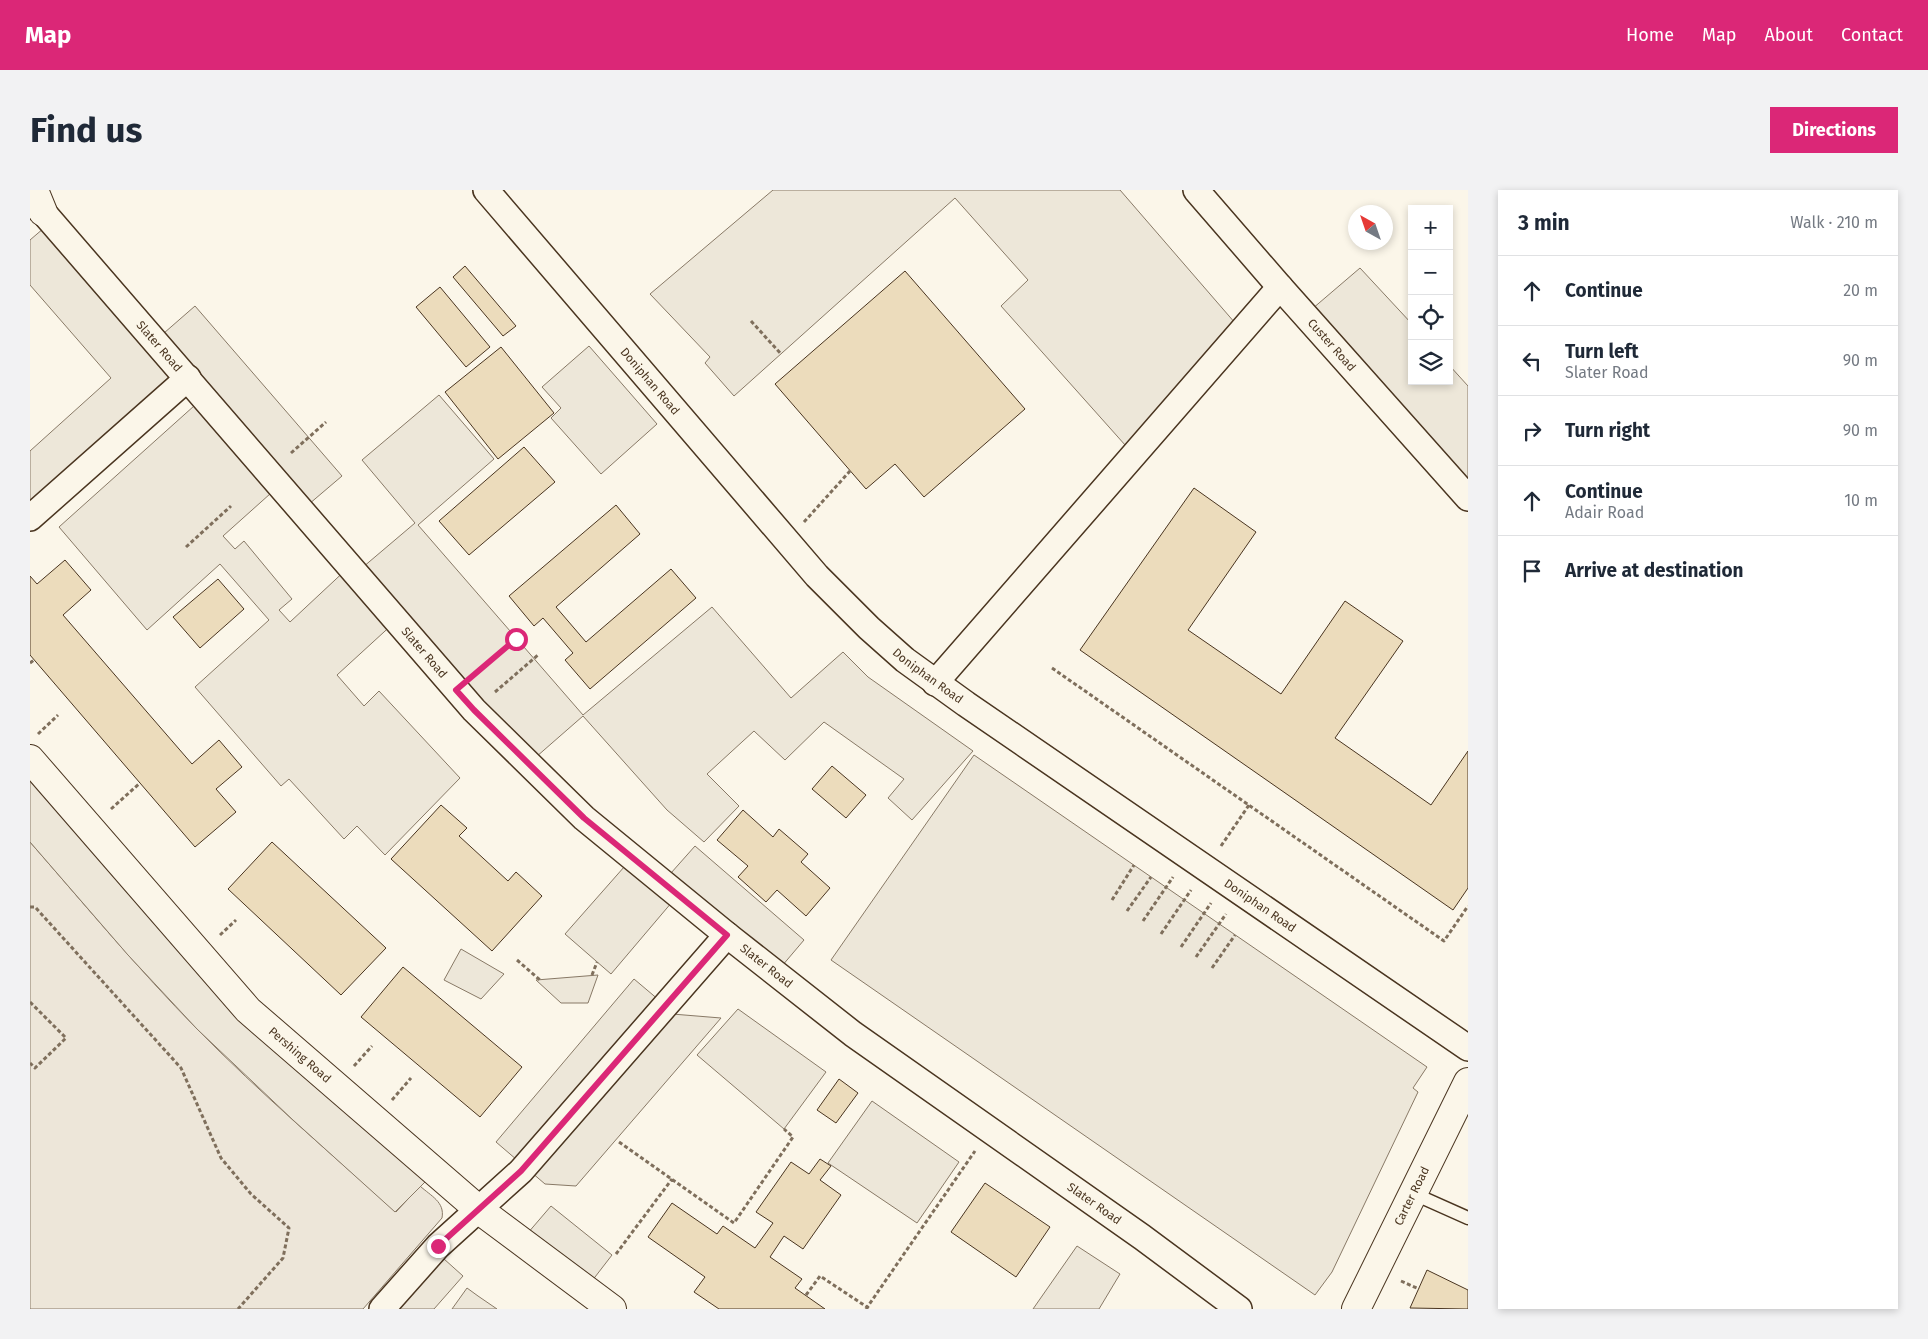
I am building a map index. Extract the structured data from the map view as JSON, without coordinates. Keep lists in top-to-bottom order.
{
  "streets": {
    "street": [
      "Custer Road",
      "Slater Road",
      "Doniphan Road",
      "Pershing Road",
      "Carter Road"
    ]
  },
  "north": "top left",
  "page": {
    "header": "Map",
    "nav": [
      "Home",
      "Map",
      "About",
      "Contact"
    ],
    "buttons": "Directions",
    "title": "Find us",
    "heading": ["3 min", "Walk · 210 m"],
    "map_buttons": ["+", "−"],
    "list": [
      ["Continue", "20 m"],
      ["Turn left", "Slater Road", "90 m"],
      ["Turn right", "90 m"],
      ["Continue", "Adair Road", "10 m"],
      "Arrive at destination"
    ]
  }
}
